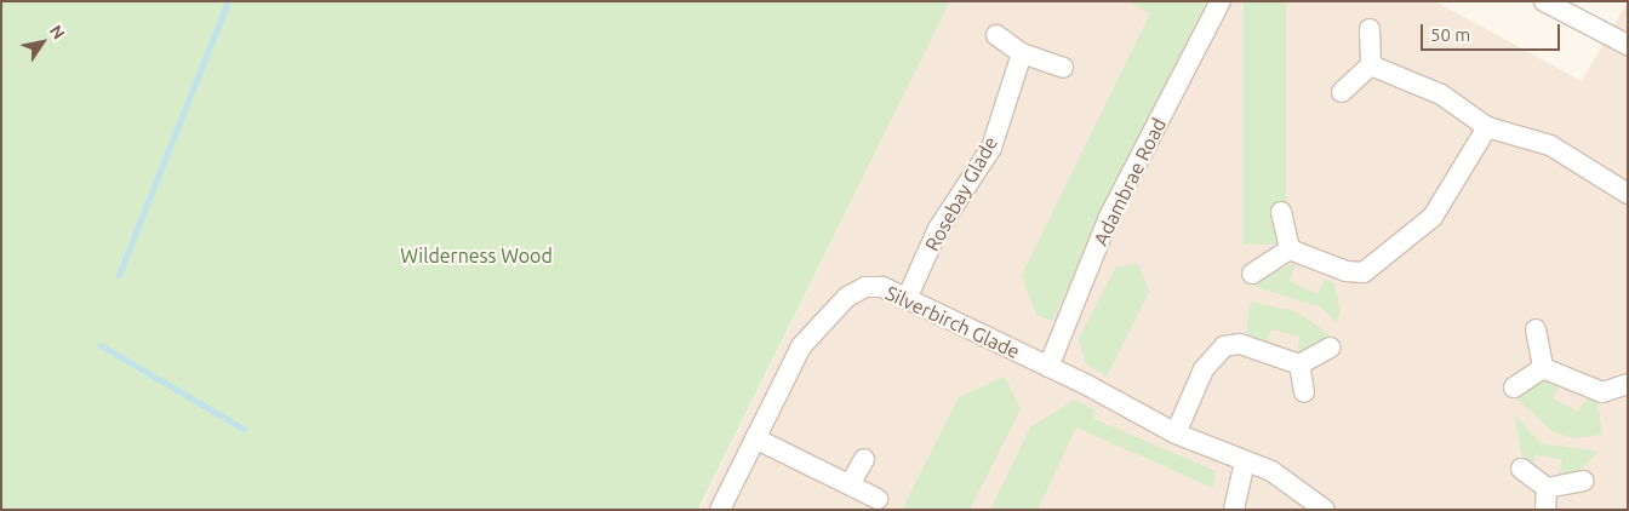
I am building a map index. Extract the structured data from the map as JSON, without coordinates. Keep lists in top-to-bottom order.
{
  "streets": {
    "street": ["Adambrae Road", "Rosebay Glade", "Silverbirch Glade"]
  },
  "crossings": [
    ["Adambrae Road", "Silverbirch Glade"],
    ["Rosebay Glade", "Silverbirch Glade"]
  ],
  "parks": ["Wilderness Wood"],
  "scale_bar": "50 m",
  "north": "top right"
}
